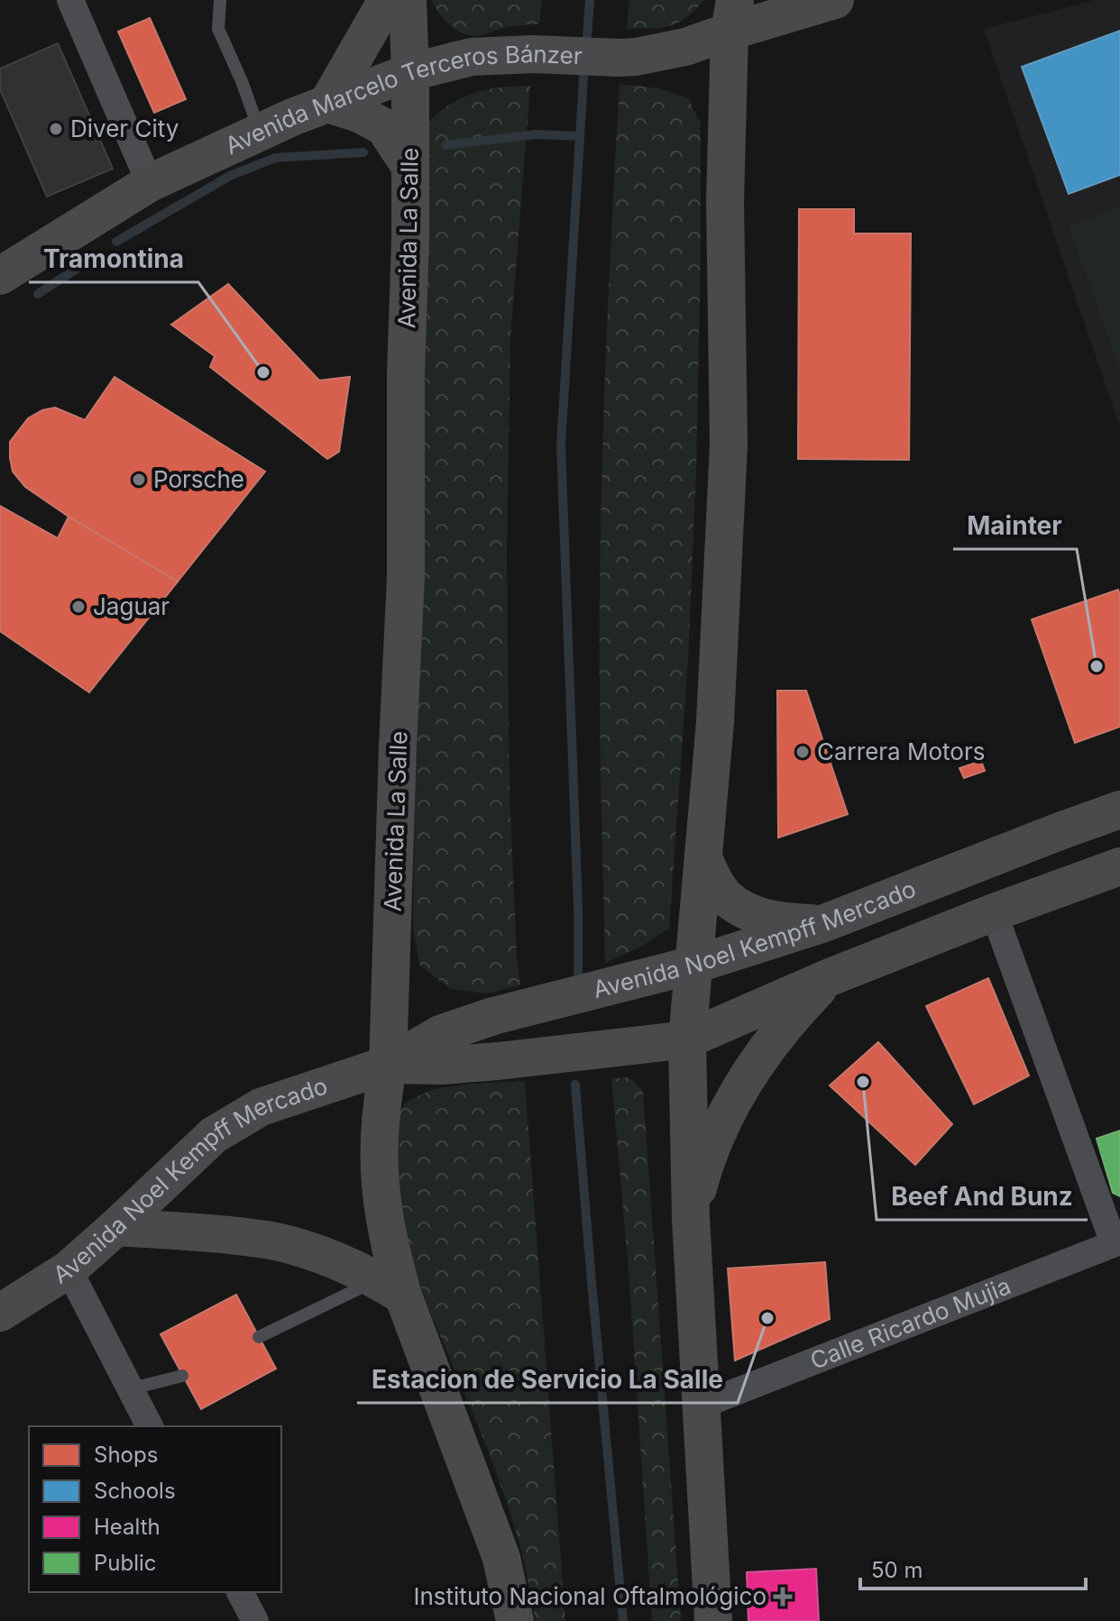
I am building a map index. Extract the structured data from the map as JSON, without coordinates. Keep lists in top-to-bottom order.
{
  "streets": {
    "main road": ["Avenida Marcelo Terceros Bánzer", "Avenida La Salle", "Avenida Noel Kempff Mercado"],
    "street": ["Calle Ricardo Mujia"]
  },
  "crossings": [
    ["Avenida Marcelo Terceros Bánzer", "Avenida La Salle"],
    ["Avenida La Salle", "Avenida Noel Kempff Mercado"]
  ],
  "places": {
    "other": [
      "Diver City",
      "Tramontina",
      "Porsche",
      "Jaguar",
      "Mainter",
      "Carrera Motors",
      "Beef And Bunz",
      "Estacion de Servicio La Salle"
    ],
    "health": ["Instituto Nacional Oftalmológico"]
  },
  "legend": [
    "Shops",
    "Schools",
    "Health",
    "Public"
  ],
  "scale_bar": "50 m"
}
